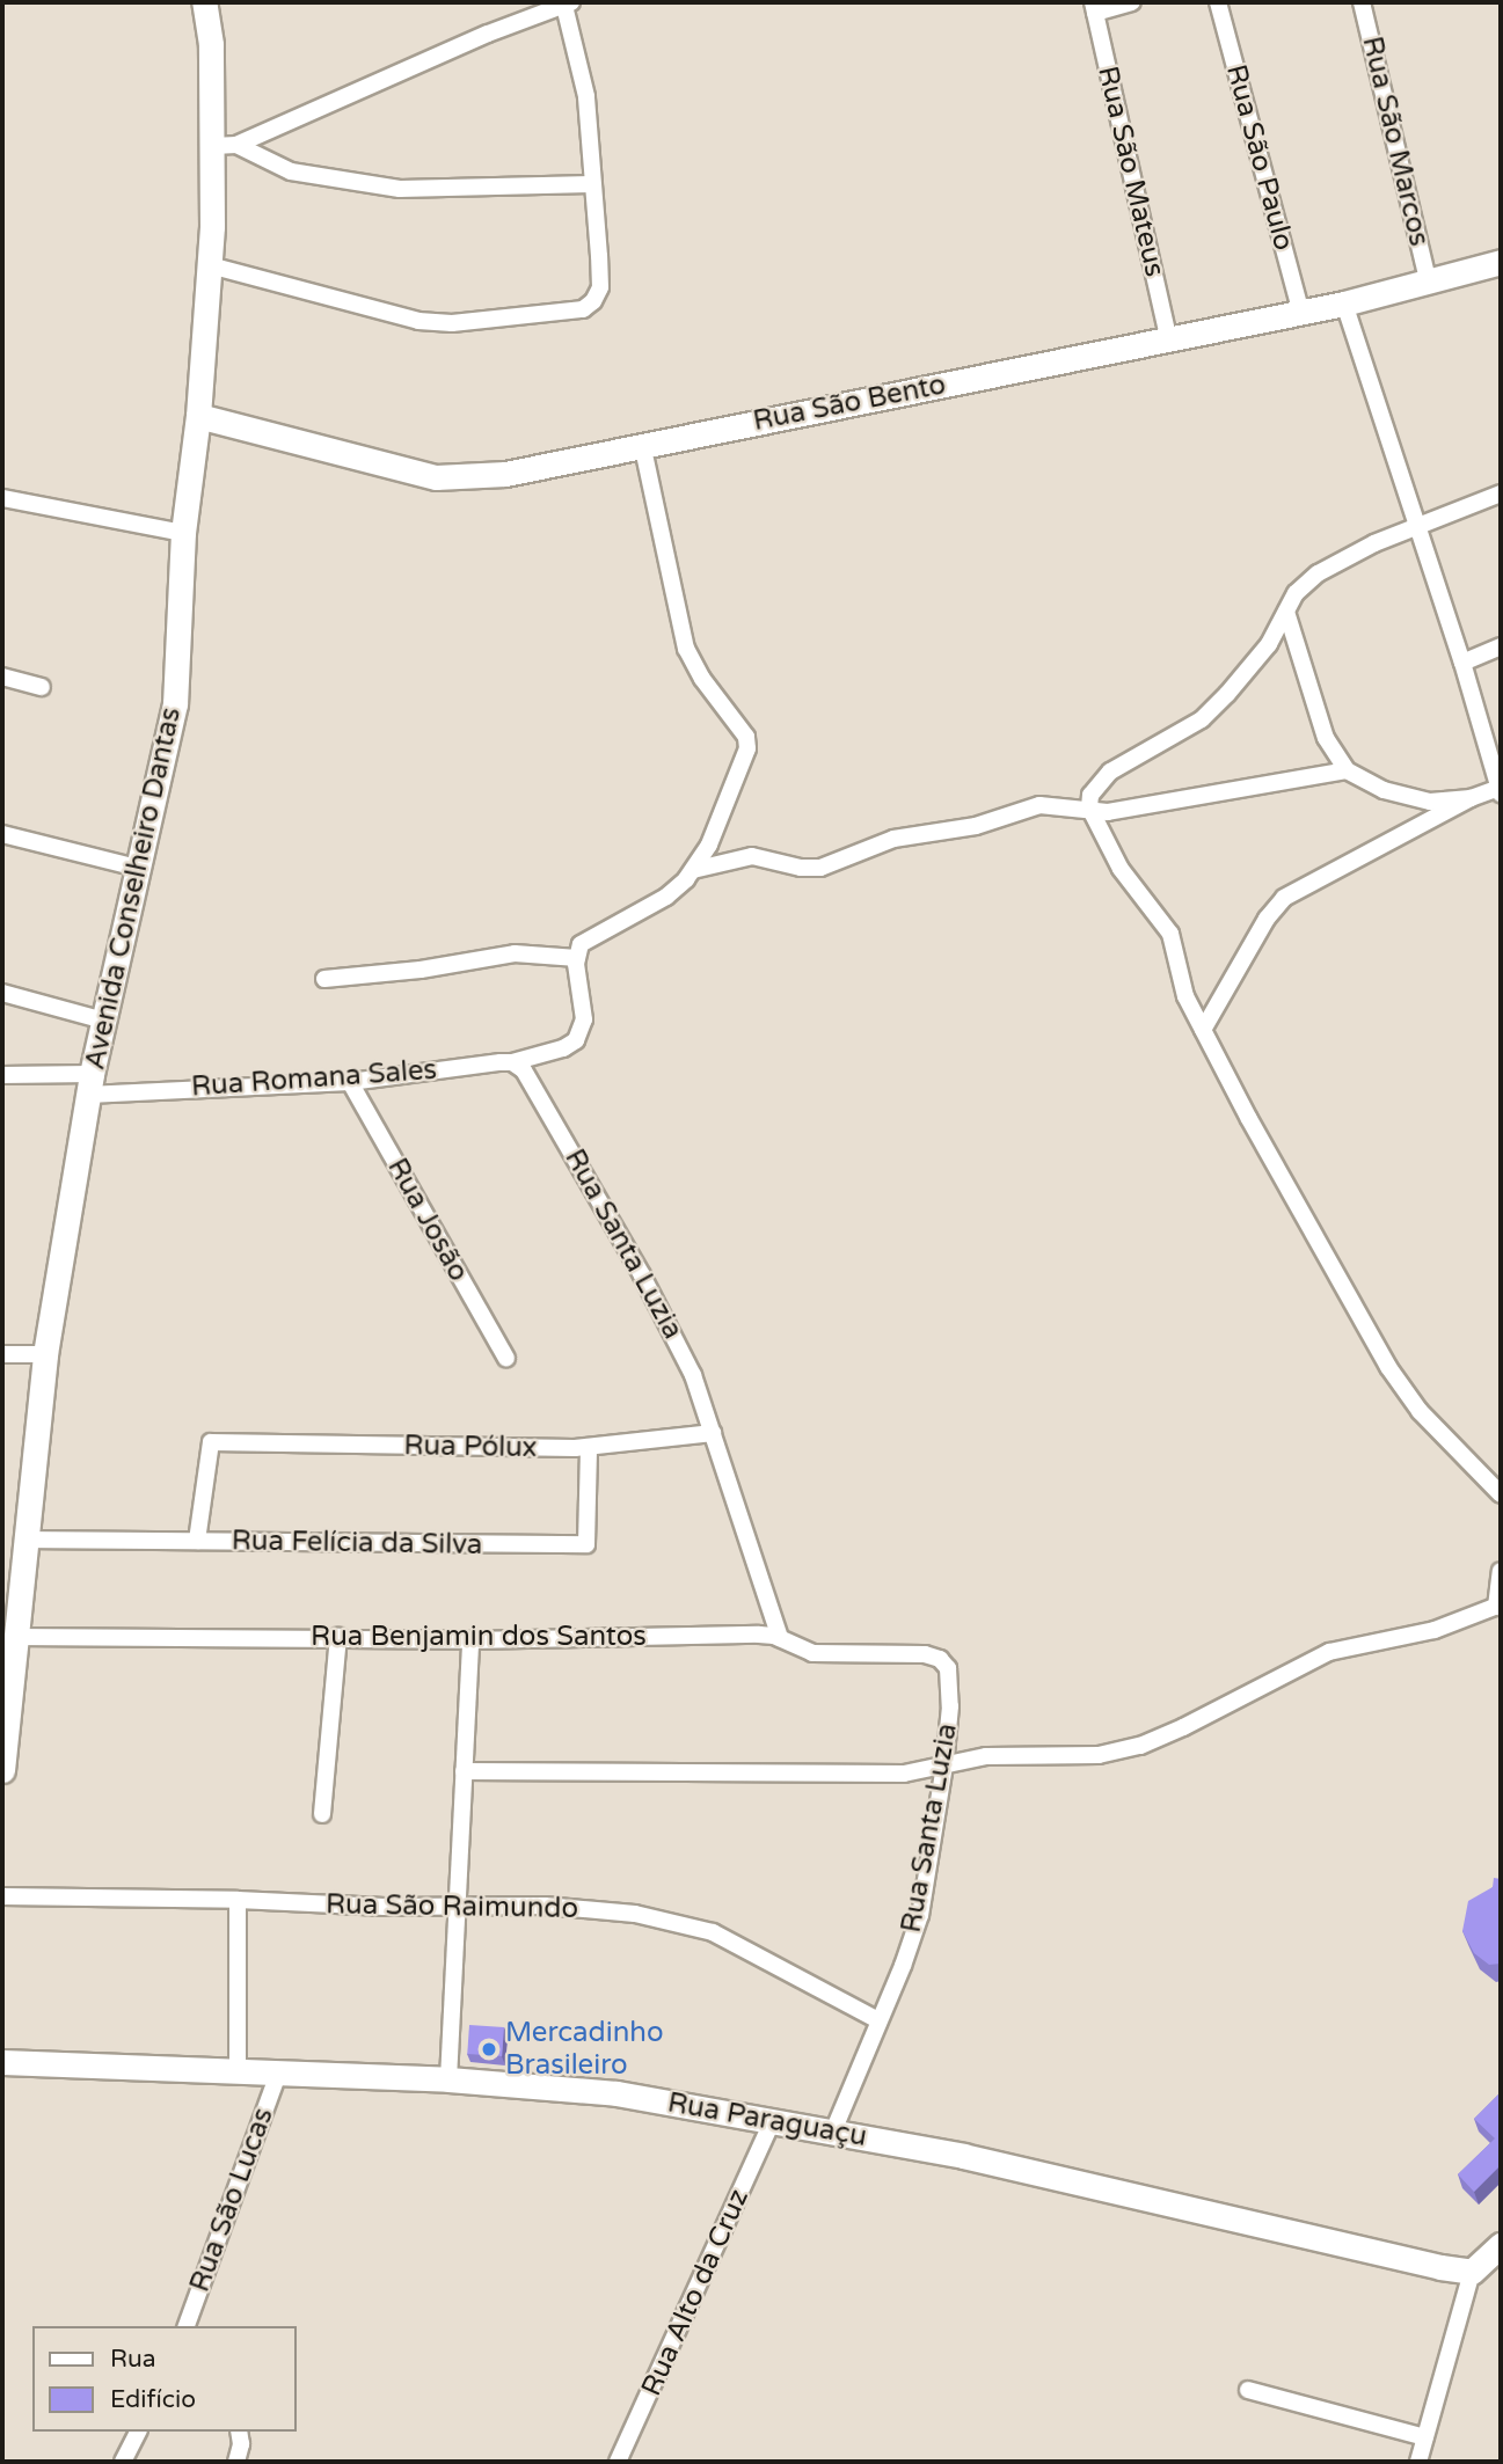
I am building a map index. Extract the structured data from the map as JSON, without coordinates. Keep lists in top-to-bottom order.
{
  "streets": {
    "street": [
      "Rua São Marcos",
      "Rua São Paulo",
      "Rua São Mateus",
      "Rua São Bento",
      "Avenida Conselheiro Dantas",
      "Rua Romana Sales",
      "Rua Josão",
      "Rua Santa Luzia",
      "Rua Pólux",
      "Rua Felícia da Silva",
      "Rua Benjamin dos Santos",
      "Rua São Raimundo",
      "Rua Paraguaçu",
      "Rua São Lucas",
      "Rua Alto da Cruz"
    ]
  },
  "crossings": [
    ["Rua São Marcos", "Rua São Bento"],
    ["Rua São Paulo", "Rua São Bento"],
    ["Rua São Mateus", "Rua São Bento"],
    ["Rua São Bento", "Avenida Conselheiro Dantas"],
    ["Avenida Conselheiro Dantas", "Rua Romana Sales"],
    ["Avenida Conselheiro Dantas", "Rua Felícia da Silva"],
    ["Avenida Conselheiro Dantas", "Rua Benjamin dos Santos"],
    ["Rua Romana Sales", "Rua Josão"],
    ["Rua Romana Sales", "Rua Santa Luzia"],
    ["Rua Santa Luzia", "Rua Pólux"],
    ["Rua Santa Luzia", "Rua Benjamin dos Santos"],
    ["Rua Santa Luzia", "Rua São Raimundo"],
    ["Rua Santa Luzia", "Rua Paraguaçu"],
    ["Rua Pólux", "Rua Felícia da Silva"],
    ["Rua Paraguaçu", "Rua São Lucas"],
    ["Rua Paraguaçu", "Rua Alto da Cruz"]
  ],
  "places": ["Mercadinho Brasileiro"],
  "legend": ["Rua", "Edifício"]
}
